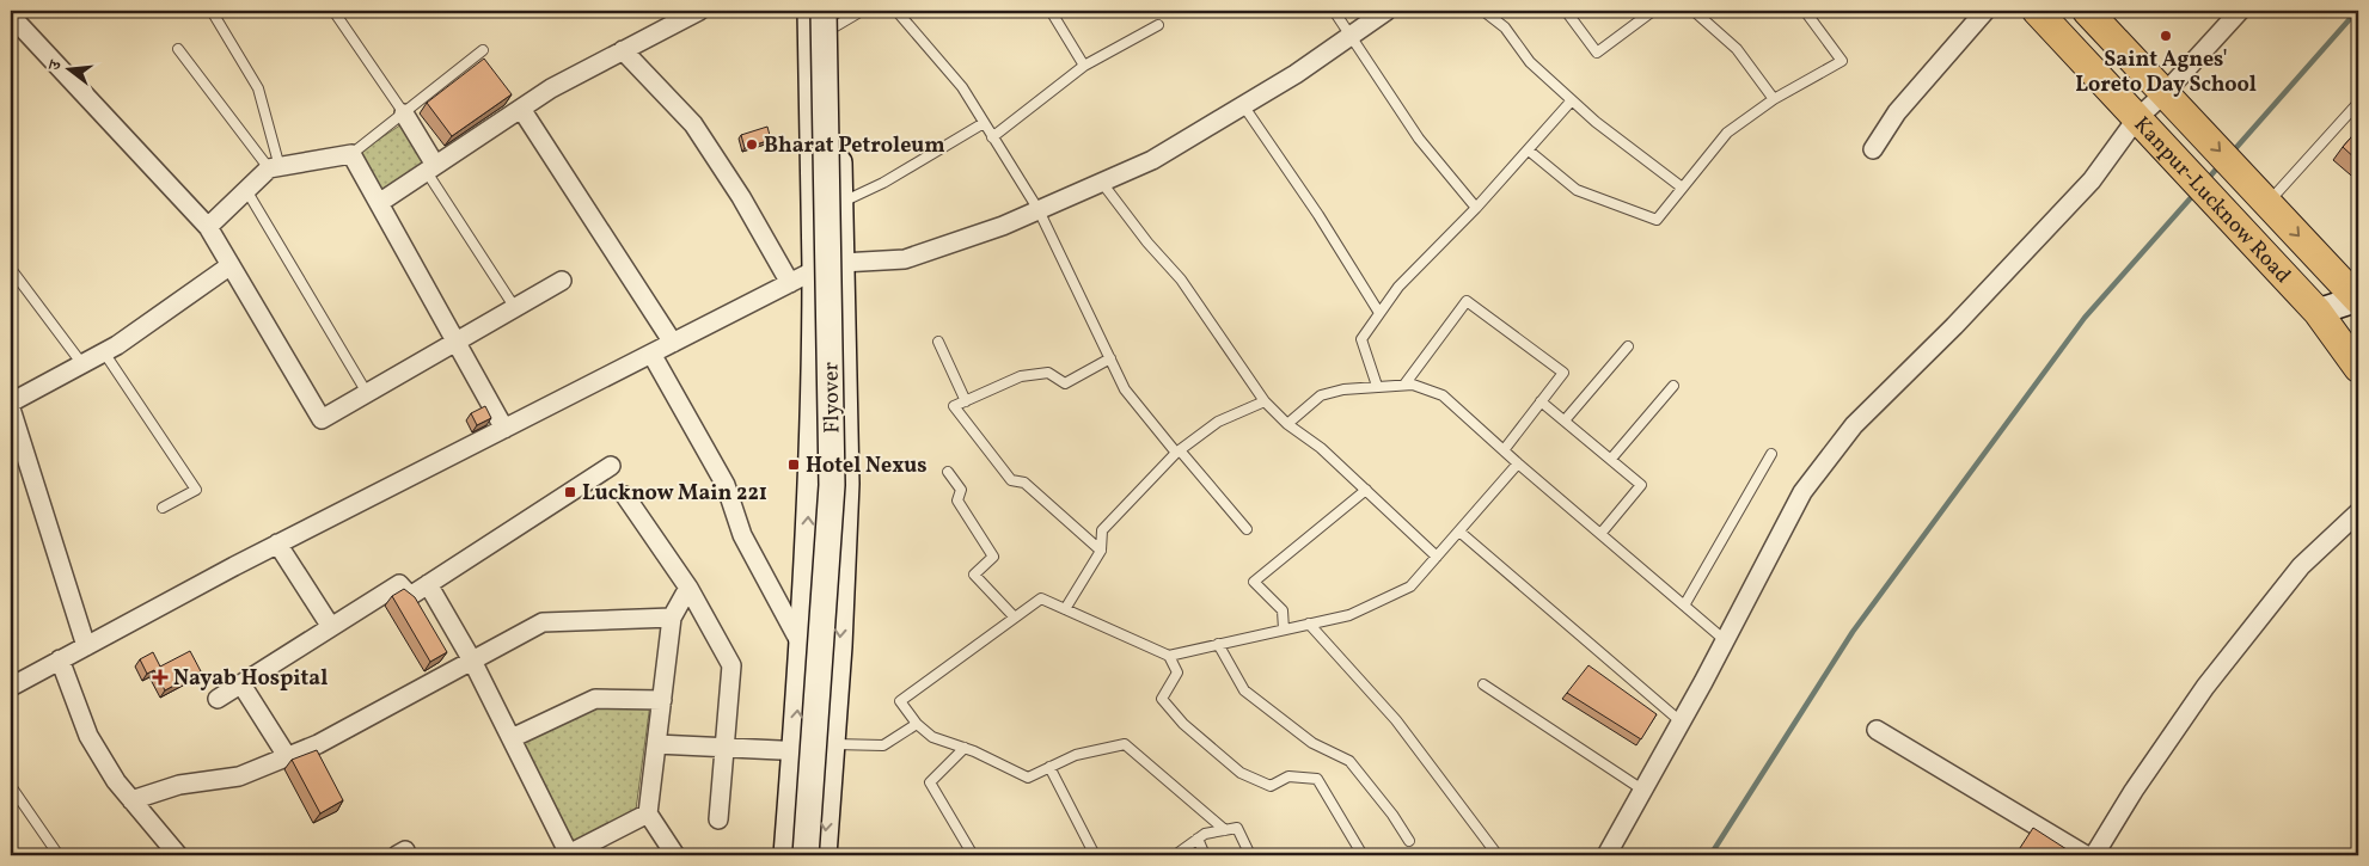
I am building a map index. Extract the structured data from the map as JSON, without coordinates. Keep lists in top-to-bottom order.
{
  "streets": {
    "main road": ["Kanpur-Lucknow Road", "Flyover"]
  },
  "places": {
    "other": ["Saint Agnes' Loreto Day School", "Bharat Petroleum"],
    "transit": ["Hotel Nexus", "Lucknow Main 221"],
    "health": ["Nayab Hospital"]
  },
  "north": "left"
}
